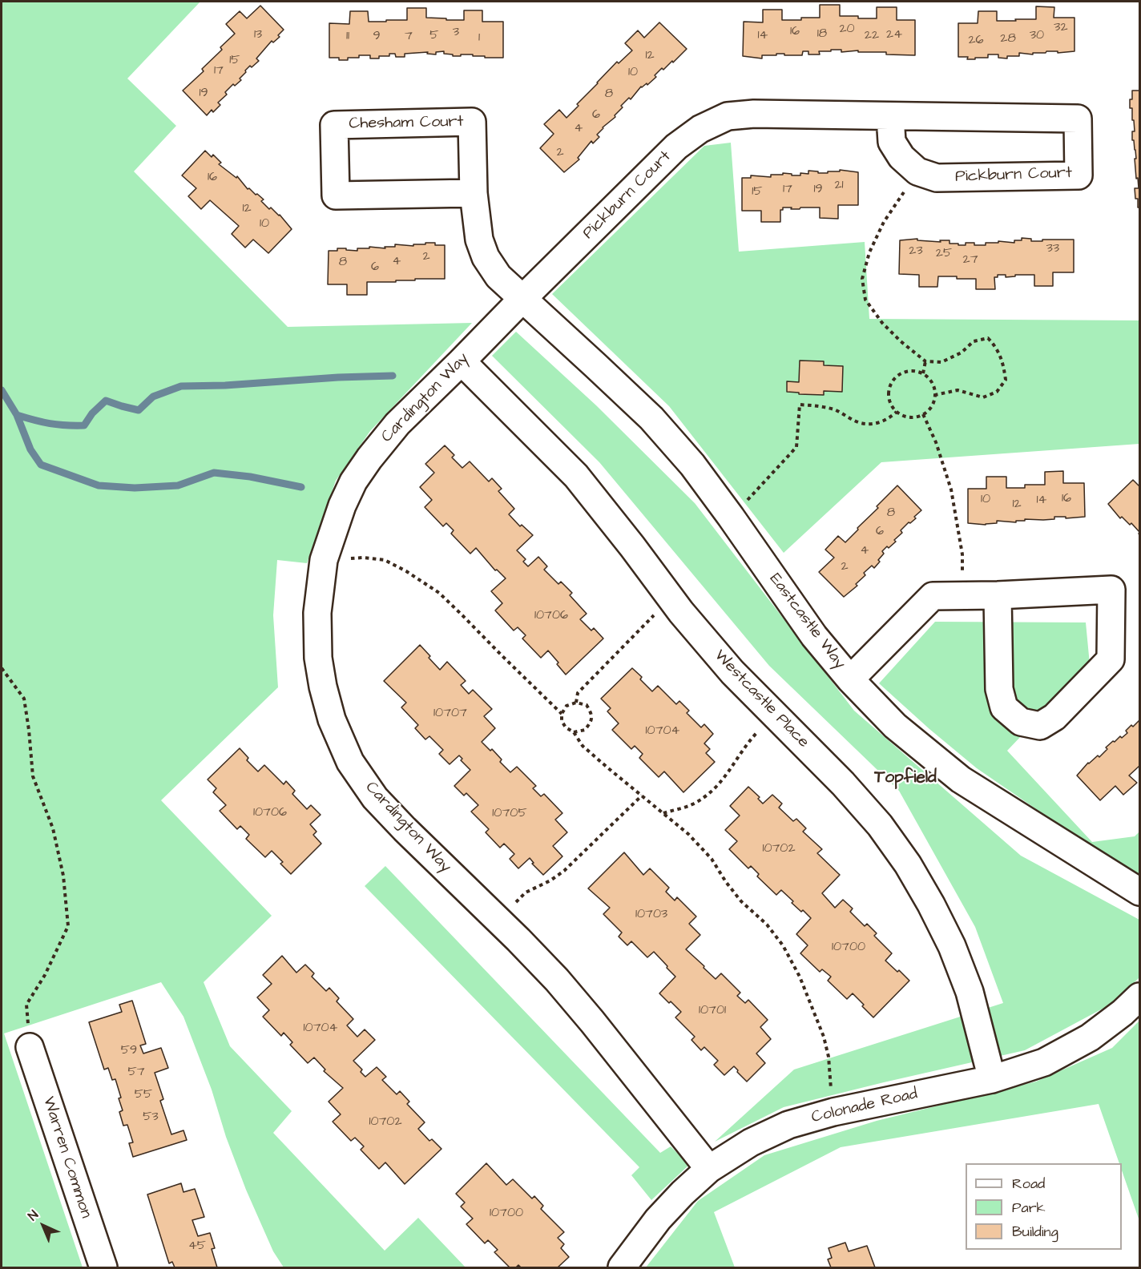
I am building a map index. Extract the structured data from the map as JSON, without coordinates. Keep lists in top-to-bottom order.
{
  "streets": {
    "street": [
      "Chesham Court",
      "Pickburn Court",
      "Cardington Way",
      "Eastcastle Way",
      "Westcastle Place",
      "Colonade Road",
      "Warren Common"
    ]
  },
  "crossings": [
    ["Chesham Court", "Pickburn Court"],
    ["Chesham Court", "Cardington Way"],
    ["Chesham Court", "Eastcastle Way"],
    ["Pickburn Court", "Cardington Way"],
    ["Pickburn Court", "Eastcastle Way"],
    ["Cardington Way", "Eastcastle Way"],
    ["Cardington Way", "Westcastle Place"],
    ["Cardington Way", "Colonade Road"],
    ["Westcastle Place", "Colonade Road"]
  ],
  "districts": ["Topfield"],
  "house_numbers": [
    "32",
    "20",
    "16",
    "3",
    "18",
    "13",
    "24",
    "5",
    "14",
    "22",
    "30",
    "11",
    "9",
    "7",
    "1",
    "28",
    "26",
    "12",
    "15",
    "17",
    "10",
    "19",
    "8",
    "6",
    "4",
    "2",
    "16",
    "21",
    "17",
    "19",
    "15",
    "12",
    "10",
    "33",
    "23",
    "25",
    "2",
    "27",
    "4",
    "8",
    "6",
    "16",
    "10",
    "14",
    "12",
    "8",
    "6",
    "4",
    "2",
    "10706",
    "10707",
    "10704",
    "10706",
    "10705",
    "10702",
    "10703",
    "10700",
    "10701",
    "10704",
    "59",
    "57",
    "55",
    "53",
    "10702",
    "10700",
    "45"
  ],
  "legend": ["Road", "Park", "Building"],
  "north": "top left"
}
